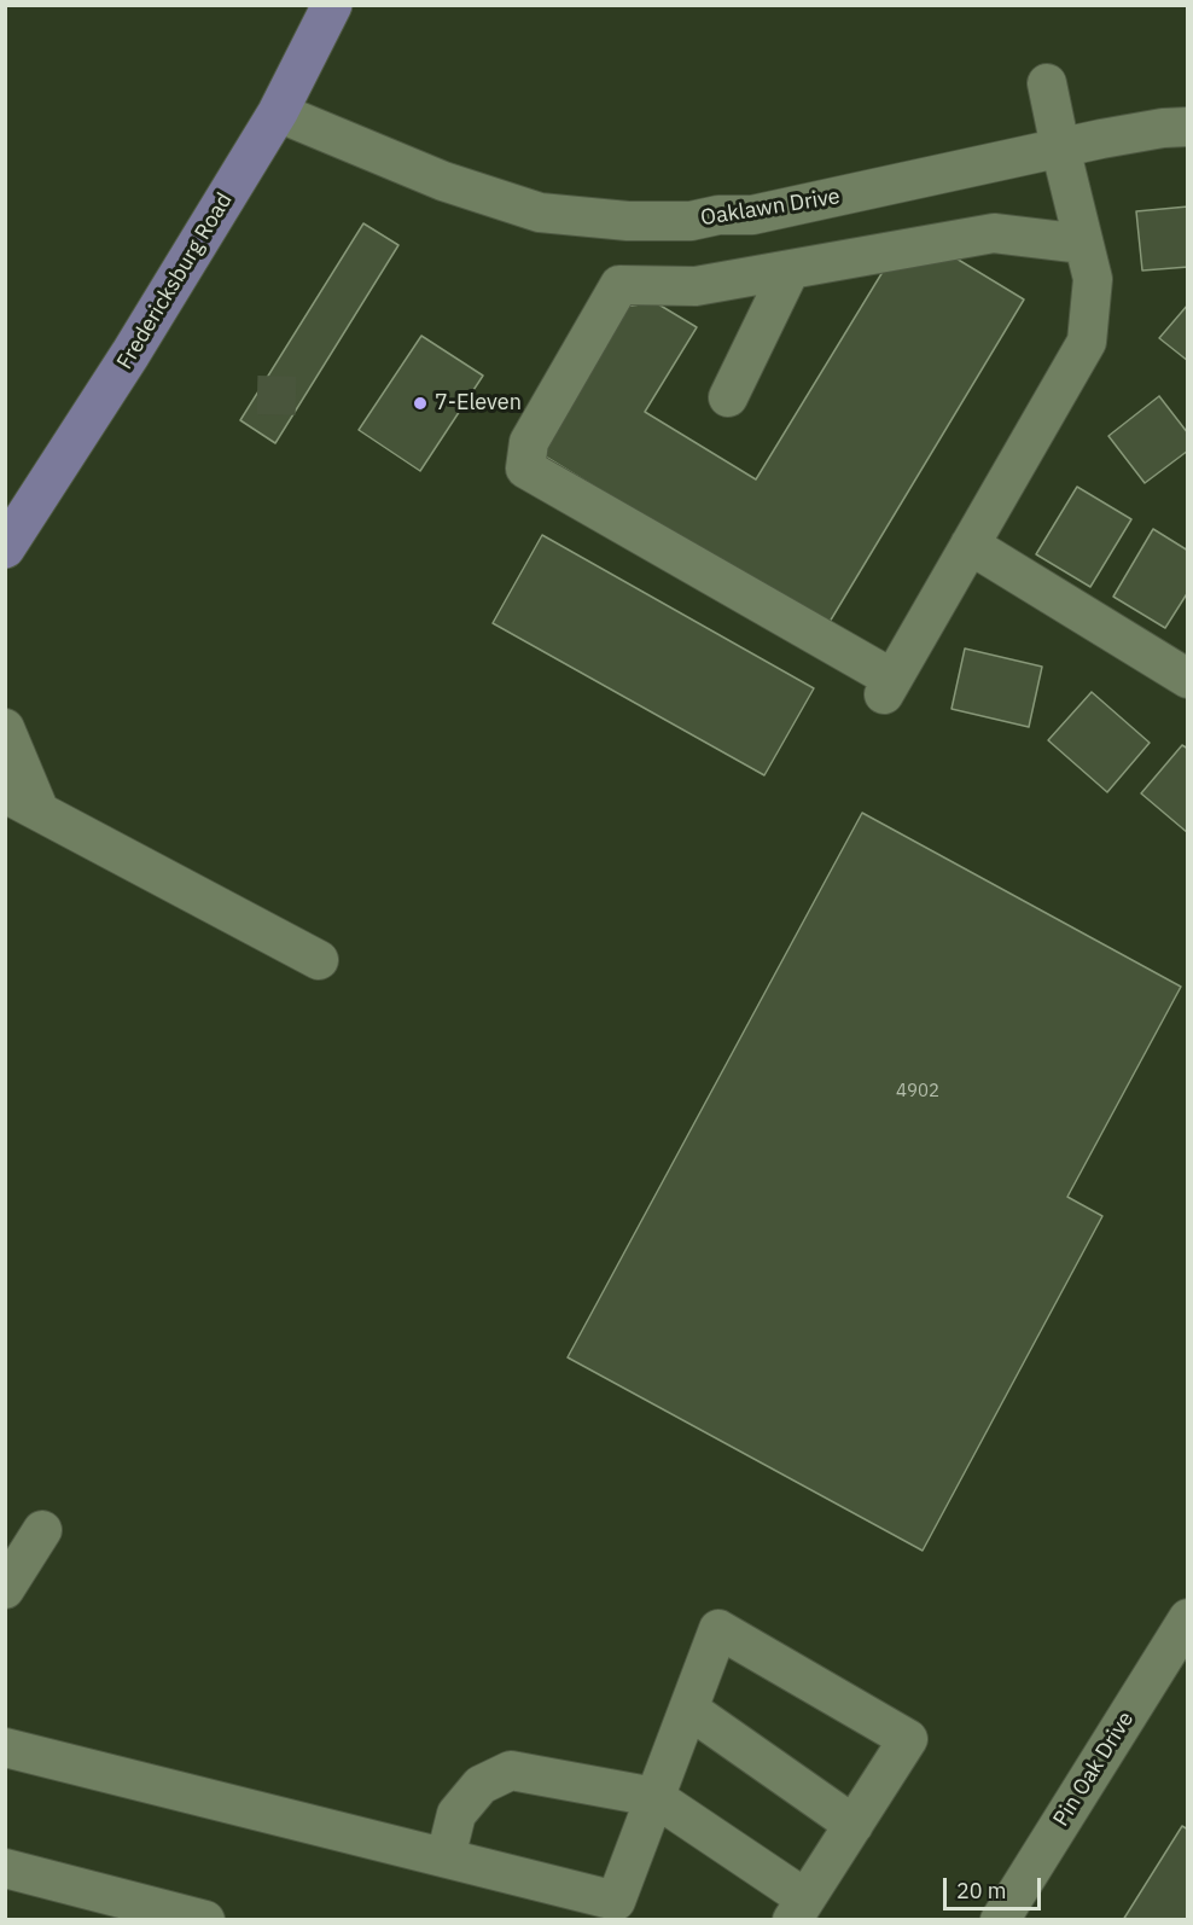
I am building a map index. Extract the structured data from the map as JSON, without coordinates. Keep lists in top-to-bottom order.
{
  "streets": {
    "main road": ["Fredericksburg Road"],
    "street": ["Oaklawn Drive", "Pin Oak Drive"]
  },
  "crossings": [
    ["Oaklawn Drive", "Fredericksburg Road"]
  ],
  "places": ["7-Eleven"],
  "house_numbers": ["4902"],
  "scale_bar": "20 m"
}
